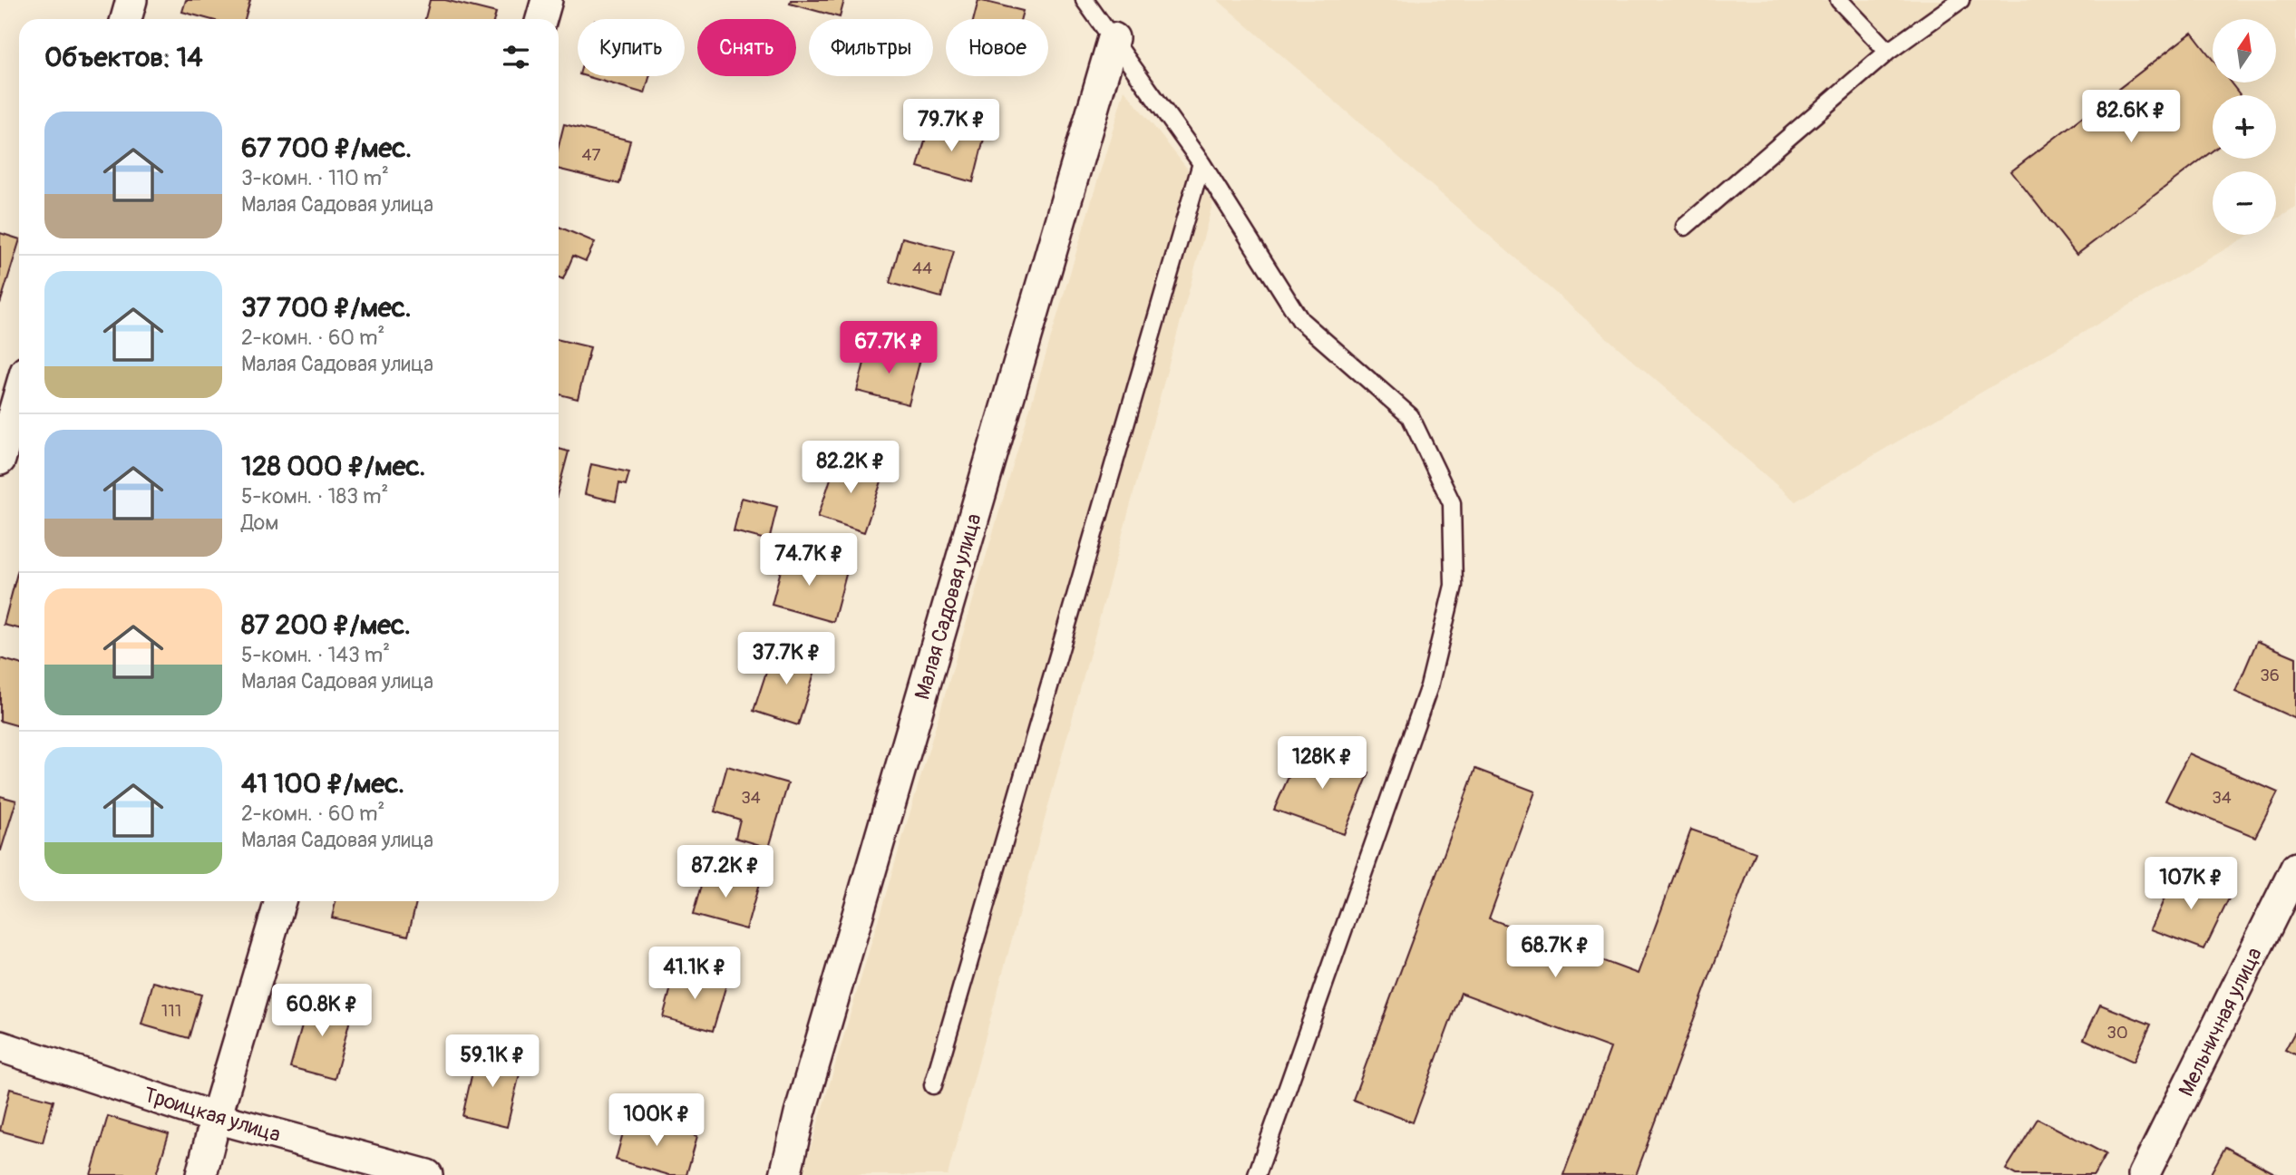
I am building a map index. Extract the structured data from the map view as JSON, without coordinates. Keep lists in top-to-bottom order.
{
  "streets": {
    "street": ["Малая Садовая улица", "Мельничная улица", "Троицкая улица"]
  },
  "house_numbers": [
    "47",
    "44",
    "36",
    "34",
    "34",
    "111",
    "30"
  ],
  "north": "top",
  "page": {
    "map_buttons": ["+", "−"],
    "chip": [
      "Купить",
      "Снять",
      "Фильтры",
      "Новое"
    ],
    "heading": "Объектов: 14",
    "price": [
      "82.6K ₽",
      "79.7K ₽",
      "67.7K ₽",
      "82.2K ₽",
      "74.7K ₽",
      "37.7K ₽",
      "128K ₽",
      "87.2K ₽",
      "107K ₽",
      "68.7K ₽",
      "41.1K ₽",
      "60.8K ₽",
      "59.1K ₽",
      "100K ₽"
    ],
    "list": [
      {
        "name": "67 700 ₽/мес.",
        "note": "3-комн. · 110 m² · Малая Садовая улица"
      },
      {
        "name": "37 700 ₽/мес.",
        "note": "2-комн. · 60 m² · Малая Садовая улица"
      },
      {
        "name": "128 000 ₽/мес.",
        "note": "5-комн. · 183 m² · Дом"
      },
      {
        "name": "87 200 ₽/мес.",
        "note": "5-комн. · 143 m² · Малая Садовая улица"
      },
      {
        "name": "41 100 ₽/мес.",
        "note": "2-комн. · 60 m² · Малая Садовая улица"
      }
    ]
  }
}
